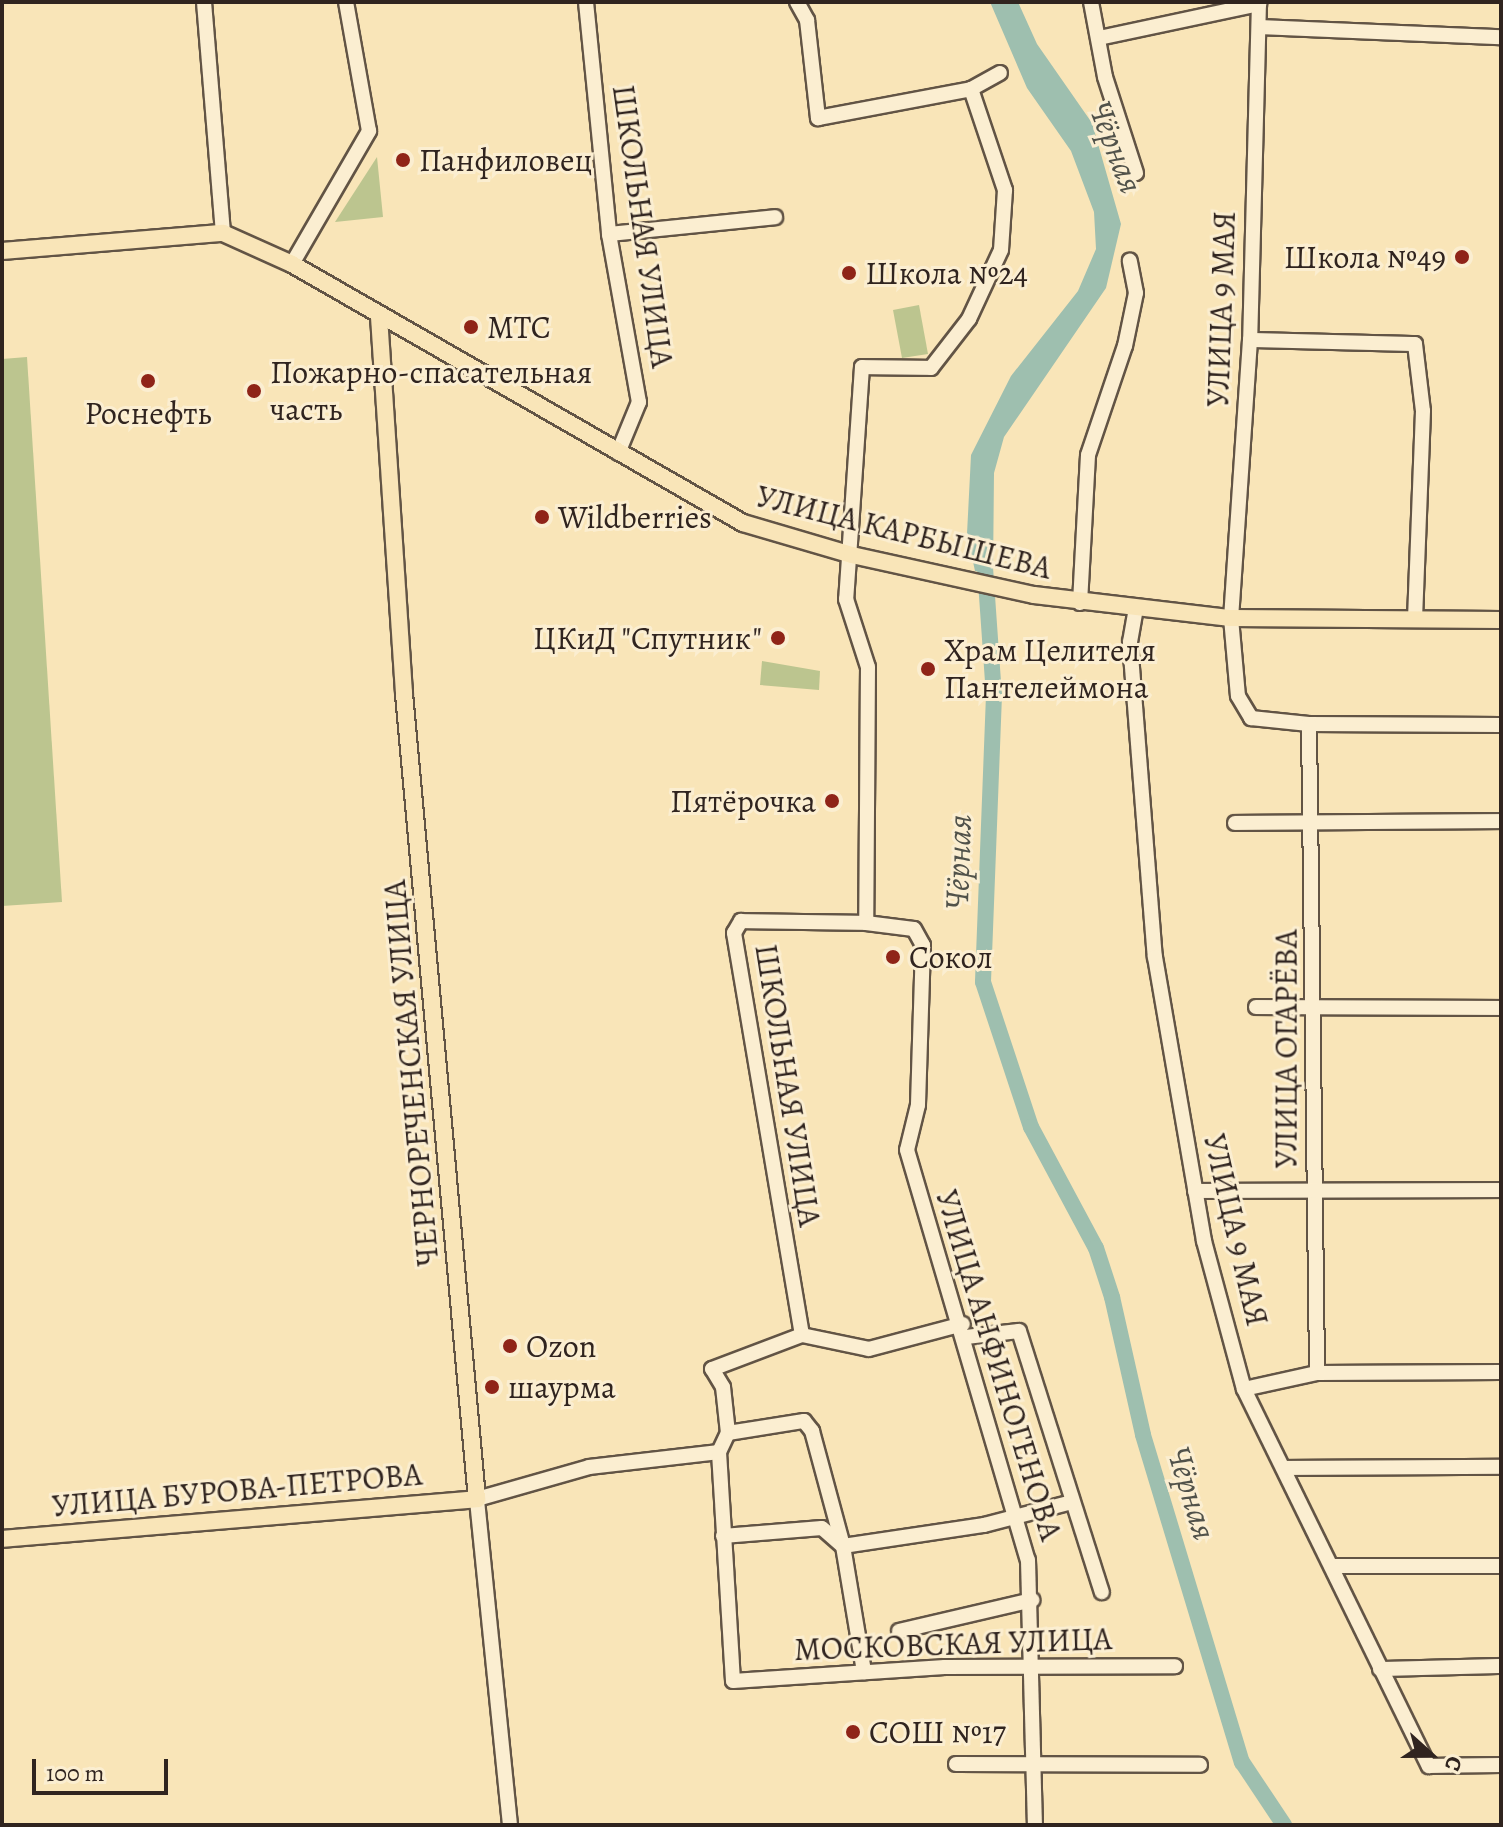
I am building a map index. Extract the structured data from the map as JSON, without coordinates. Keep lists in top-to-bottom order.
{
  "streets": {
    "main road": ["УЛИЦА КАРБЫШЕВА", "ЧЕРНОРЕЧЕНСКАЯ УЛИЦА", "УЛИЦА БУРОВА-ПЕТРОВА"],
    "street": [
      "ШКОЛЬНАЯ УЛИЦА",
      "УЛИЦА 9 МАЯ",
      "УЛИЦА ОГАРЁВА",
      "УЛИЦА АНФИНОГЕНОВА",
      "МОСКОВСКАЯ УЛИЦА"
    ]
  },
  "crossings": [
    ["ШКОЛЬНАЯ УЛИЦА", "УЛИЦА КАРБЫШЕВА"],
    ["ШКОЛЬНАЯ УЛИЦА", "УЛИЦА АНФИНОГЕНОВА"],
    ["УЛИЦА 9 МАЯ", "УЛИЦА КАРБЫШЕВА"],
    ["УЛИЦА 9 МАЯ", "УЛИЦА ОГАРЁВА"],
    ["УЛИЦА КАРБЫШЕВА", "ЧЕРНОРЕЧЕНСКАЯ УЛИЦА"],
    ["ЧЕРНОРЕЧЕНСКАЯ УЛИЦА", "УЛИЦА БУРОВА-ПЕТРОВА"],
    ["УЛИЦА АНФИНОГЕНОВА", "МОСКОВСКАЯ УЛИЦА"]
  ],
  "water": ["Чёрная"],
  "places": [
    "Панфиловец",
    "Школа №49",
    "Школа №24",
    "МТС",
    "Роснефть",
    "Пожарно-спасательная часть",
    "Wildberries",
    "ЦКиД \"Спутник\"",
    "Храм Целителя Пантелеймона",
    "Пятёрочка",
    "Сокол",
    "Ozon",
    "шаурма",
    "СОШ №17"
  ],
  "scale_bar": "100 m",
  "north": "right"
}
